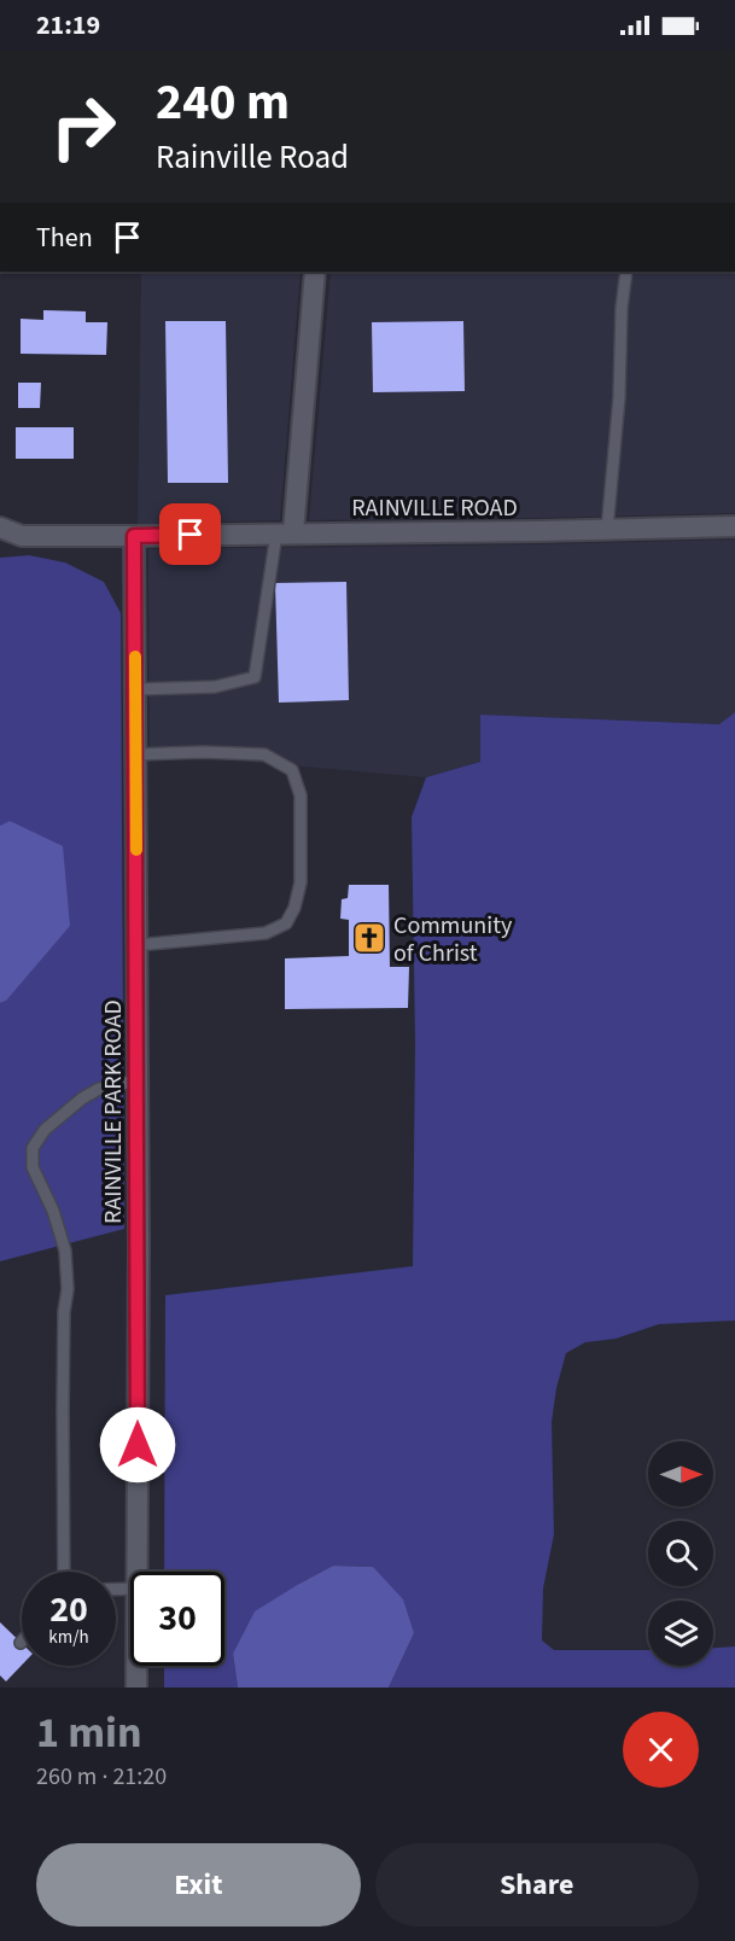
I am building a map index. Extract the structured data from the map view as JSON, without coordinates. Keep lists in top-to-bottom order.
{
  "streets": {
    "street": ["RAINVILLE ROAD", "RAINVILLE PARK ROAD"]
  },
  "crossings": [
    ["RAINVILLE ROAD", "RAINVILLE PARK ROAD"]
  ],
  "places": {
    "church": ["Community of Christ"]
  },
  "north": "right",
  "page": {
    "status": "21:19",
    "turn": ["240 m", "Rainville Road"],
    "then": "Then",
    "speed": "20 km/h",
    "limit": "30",
    "heading": ["1 min", "260 m · 21:20"],
    "buttons": ["Exit", "Share"]
  }
}
